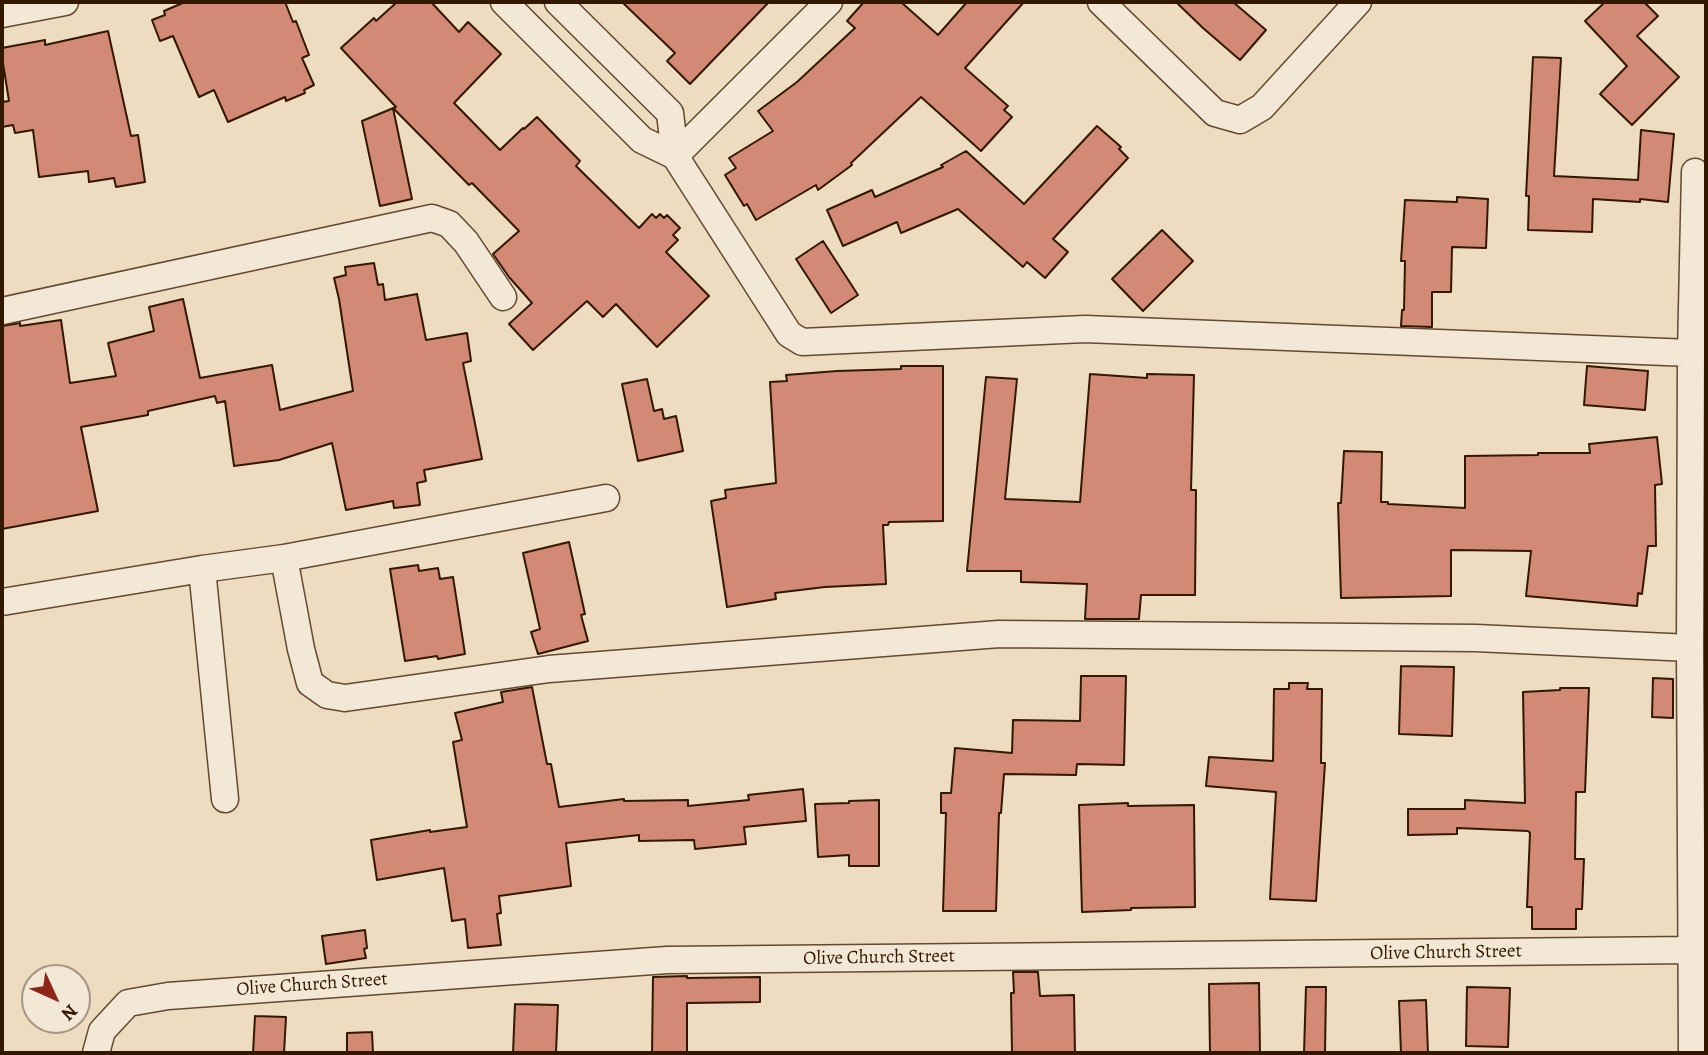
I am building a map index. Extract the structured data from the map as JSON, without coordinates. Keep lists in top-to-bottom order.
{
  "streets": {
    "street": ["Olive Church Street"]
  },
  "north": "bottom right"
}
